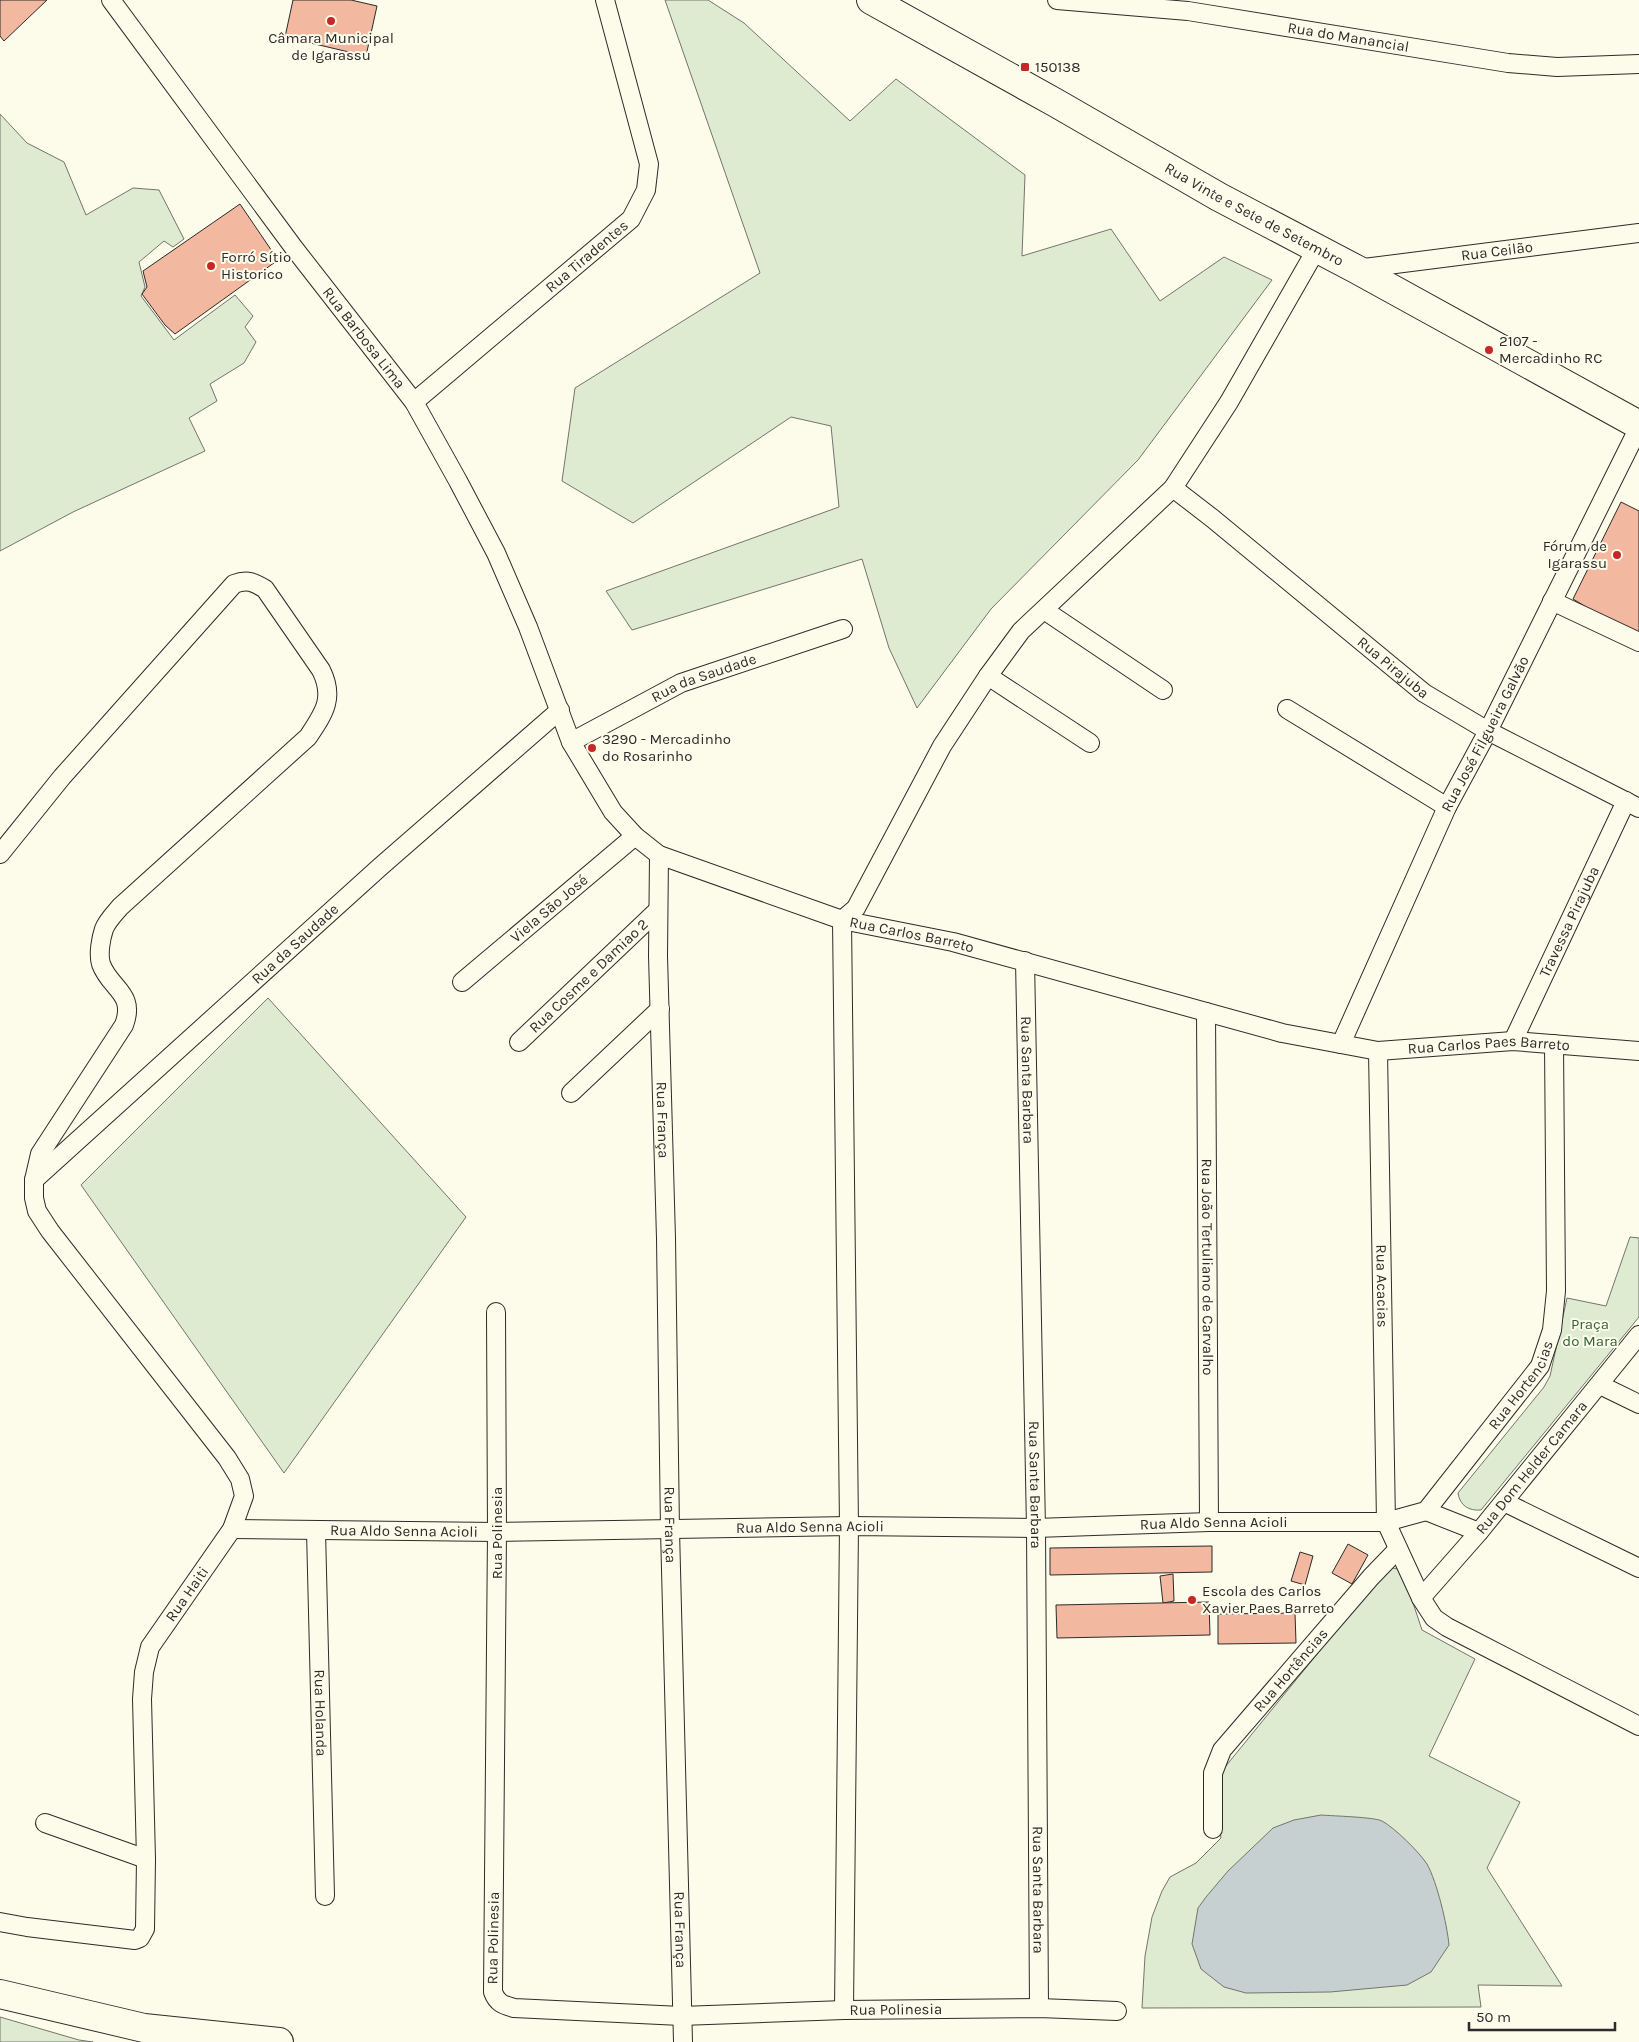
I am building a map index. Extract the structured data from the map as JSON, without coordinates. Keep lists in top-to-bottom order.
{
  "streets": {
    "main road": ["Rua Vinte e Sete de Setembro"],
    "street": [
      "Rua do Manancial",
      "Rua Ceilão",
      "Rua Tiradentes",
      "Rua Barbosa Lima",
      "Rua Pirajuba",
      "Rua da Saudade",
      "Rua José Filgueira Galvão",
      "Viela São José",
      "Travessa Pirajuba",
      "Rua Carlos Barreto",
      "Rua Cosme e Damiao 2",
      "Rua Carlos Paes Barreto",
      "Rua Santa Barbara",
      "Rua França",
      "Rua João Tertuliano de Carvalho",
      "Rua Acacias",
      "Rua Hortencias",
      "Rua Dom Helder Camara",
      "Rua Aldo Senna Acioli",
      "Rua Polinesia",
      "Rua Haiti",
      "Rua Hortências",
      "Rua Holanda"
    ]
  },
  "crossings": [
    ["Rua Vinte e Sete de Setembro", "Rua Ceilão"],
    ["Rua Vinte e Sete de Setembro", "Rua José Filgueira Galvão"],
    ["Rua Tiradentes", "Rua Barbosa Lima"],
    ["Rua Barbosa Lima", "Rua da Saudade"],
    ["Rua Barbosa Lima", "Rua Carlos Barreto"],
    ["Rua Pirajuba", "Rua José Filgueira Galvão"],
    ["Rua Pirajuba", "Travessa Pirajuba"],
    ["Rua da Saudade", "Rua Carlos Barreto"],
    ["Rua da Saudade", "Rua Haiti"],
    ["Rua José Filgueira Galvão", "Rua Carlos Barreto"],
    ["Rua José Filgueira Galvão", "Rua Carlos Paes Barreto"],
    ["Viela São José", "Rua Carlos Barreto"],
    ["Travessa Pirajuba", "Rua Carlos Paes Barreto"],
    ["Rua Carlos Barreto", "Rua Carlos Paes Barreto"],
    ["Rua Carlos Barreto", "Rua Santa Barbara"],
    ["Rua Carlos Barreto", "Rua França"],
    ["Rua Carlos Barreto", "Rua João Tertuliano de Carvalho"],
    ["Rua Cosme e Damiao 2", "Rua França"],
    ["Rua Carlos Paes Barreto", "Rua Acacias"],
    ["Rua Carlos Paes Barreto", "Rua Hortencias"],
    ["Rua Santa Barbara", "Rua Aldo Senna Acioli"],
    ["Rua Santa Barbara", "Rua Polinesia"],
    ["Rua França", "Rua Aldo Senna Acioli"],
    ["Rua França", "Rua Polinesia"],
    ["Rua João Tertuliano de Carvalho", "Rua Aldo Senna Acioli"],
    ["Rua Acacias", "Rua Aldo Senna Acioli"],
    ["Rua Aldo Senna Acioli", "Rua Polinesia"],
    ["Rua Aldo Senna Acioli", "Rua Haiti"],
    ["Rua Aldo Senna Acioli", "Rua Holanda"]
  ],
  "parks": ["Praça do Mara"],
  "places": {
    "other": [
      "Câmara Municipal de Igarassu",
      "Forró Sítio Historico",
      "2107 - Mercadinho RC",
      "Fórum de Igarassu",
      "3290 - Mercadinho do Rosarinho",
      "Escola des Carlos Xavier Paes Barreto"
    ],
    "transit": ["150138"]
  },
  "scale_bar": "50 m"
}
